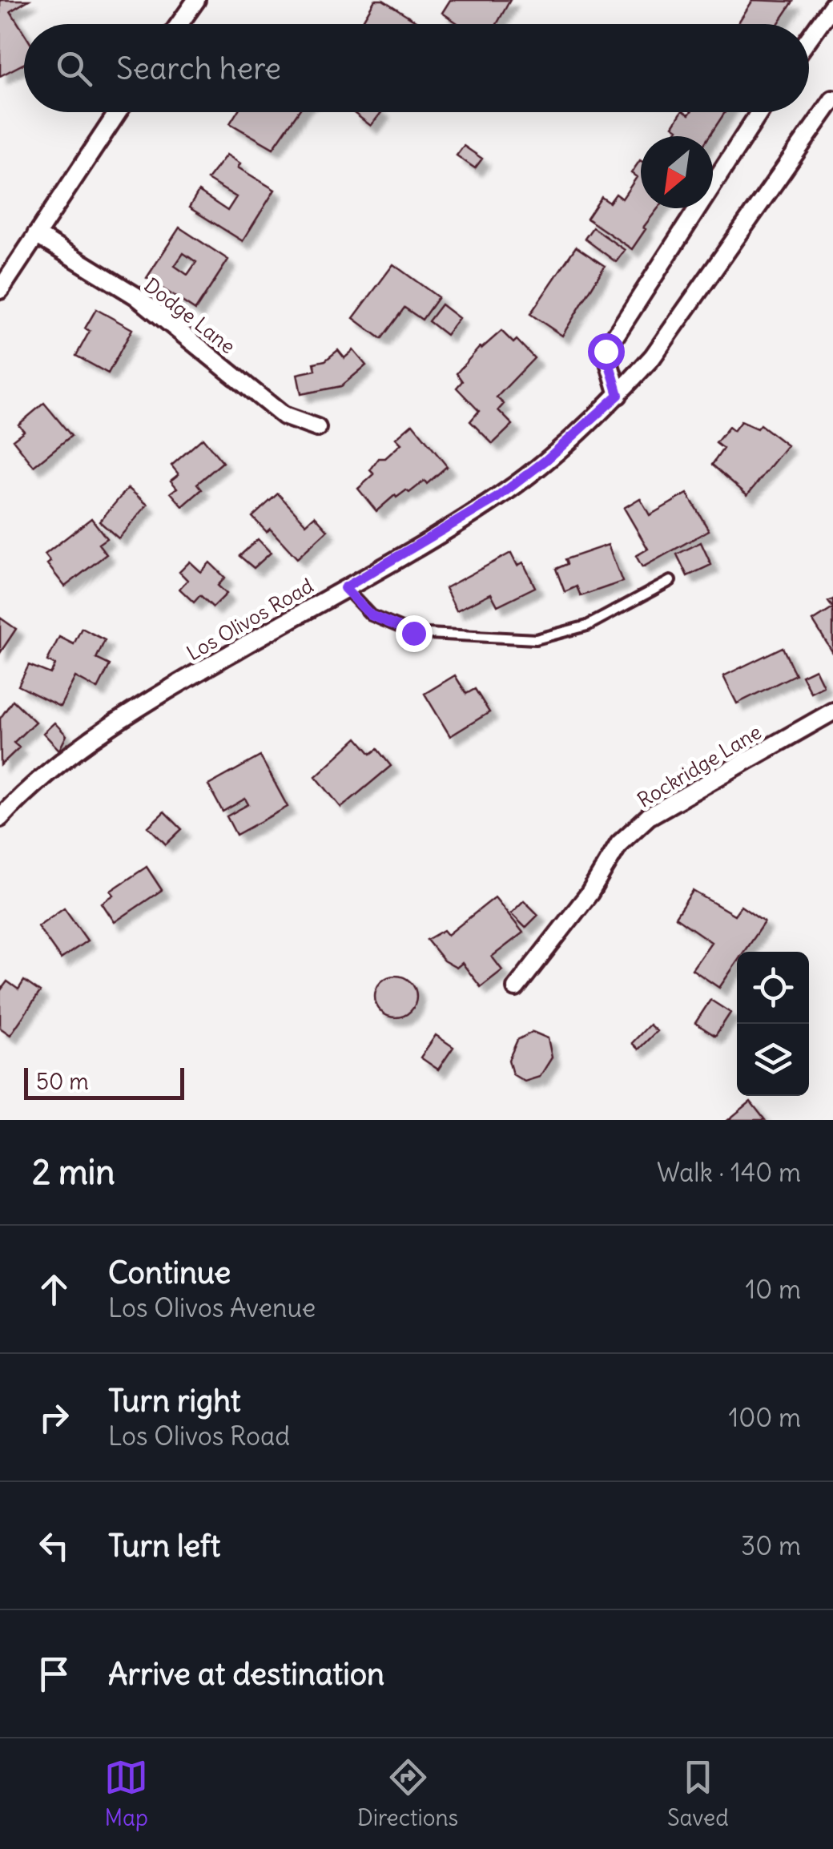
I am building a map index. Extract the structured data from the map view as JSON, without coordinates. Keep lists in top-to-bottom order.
{
  "streets": {
    "street": ["Dodge Lane", "Los Olivos Road", "Rockridge Lane"]
  },
  "scale_bar": "50 m",
  "north": "bottom left",
  "page": {
    "search": "Search here",
    "scale": "50 m",
    "heading": ["2 min", "Walk · 140 m"],
    "list": [
      ["Continue", "Los Olivos Avenue", "10 m"],
      ["Turn right", "Los Olivos Road", "100 m"],
      ["Turn left", "30 m"],
      "Arrive at destination"
    ],
    "nav": ["Map", "Directions", "Saved"]
  }
}
